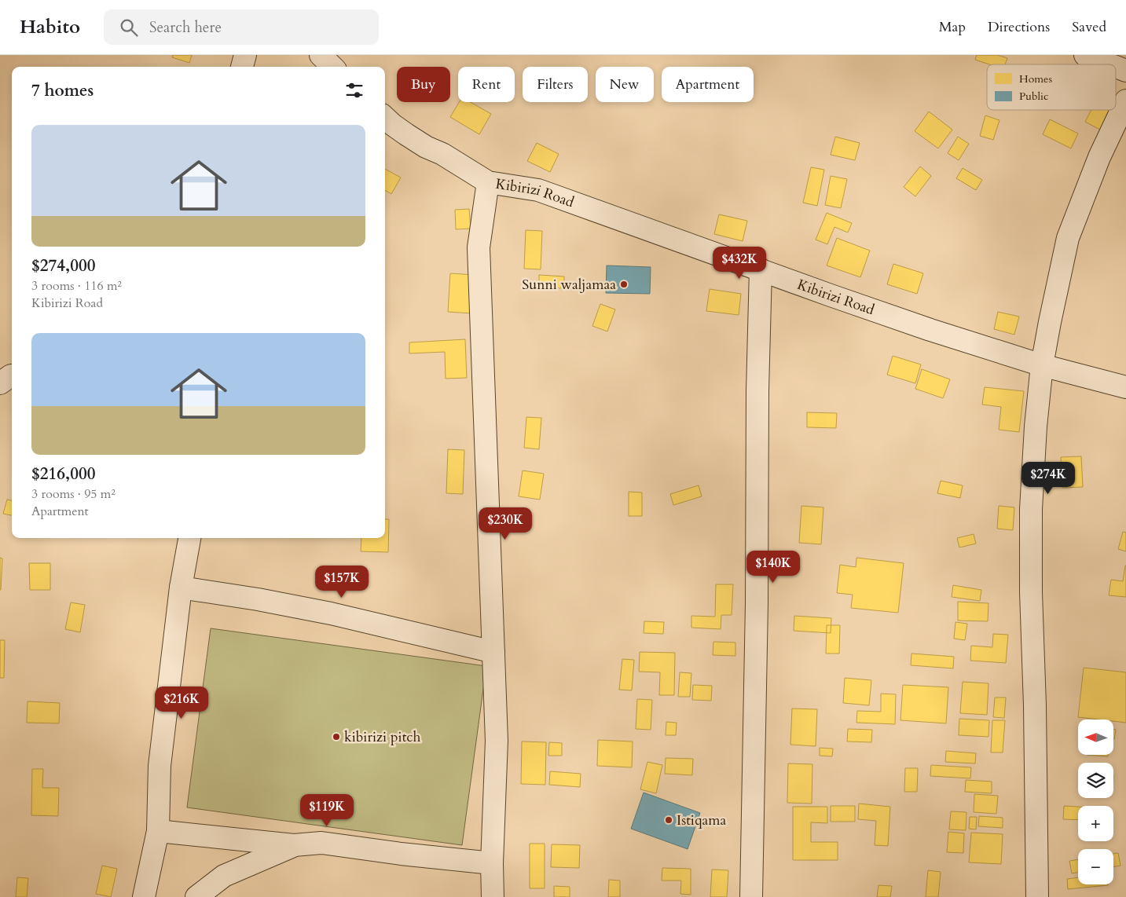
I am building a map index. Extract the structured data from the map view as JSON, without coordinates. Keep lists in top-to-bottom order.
{
  "streets": {
    "street": ["Kibirizi Road"]
  },
  "places": ["Sunni waljamaa", "kibirizi pitch", "Istiqama"],
  "legend": ["Homes", "Public"],
  "north": "left",
  "page": {
    "header": "Habito",
    "search": "Search here",
    "nav": ["Map", "Directions", "Saved"],
    "chip": [
      "Buy",
      "Rent",
      "Filters",
      "New",
      "Apartment"
    ],
    "heading": "7 homes",
    "list": [
      {
        "name": "$274,000",
        "note": "3 rooms · 116 m² · Kibirizi Road"
      },
      {
        "name": "$216,000",
        "note": "3 rooms · 95 m² · Apartment"
      }
    ],
    "price": [
      "$432K",
      "$274K",
      "$230K",
      "$140K",
      "$157K",
      "$216K",
      "$119K"
    ],
    "map_buttons": ["+", "−"]
  }
}
